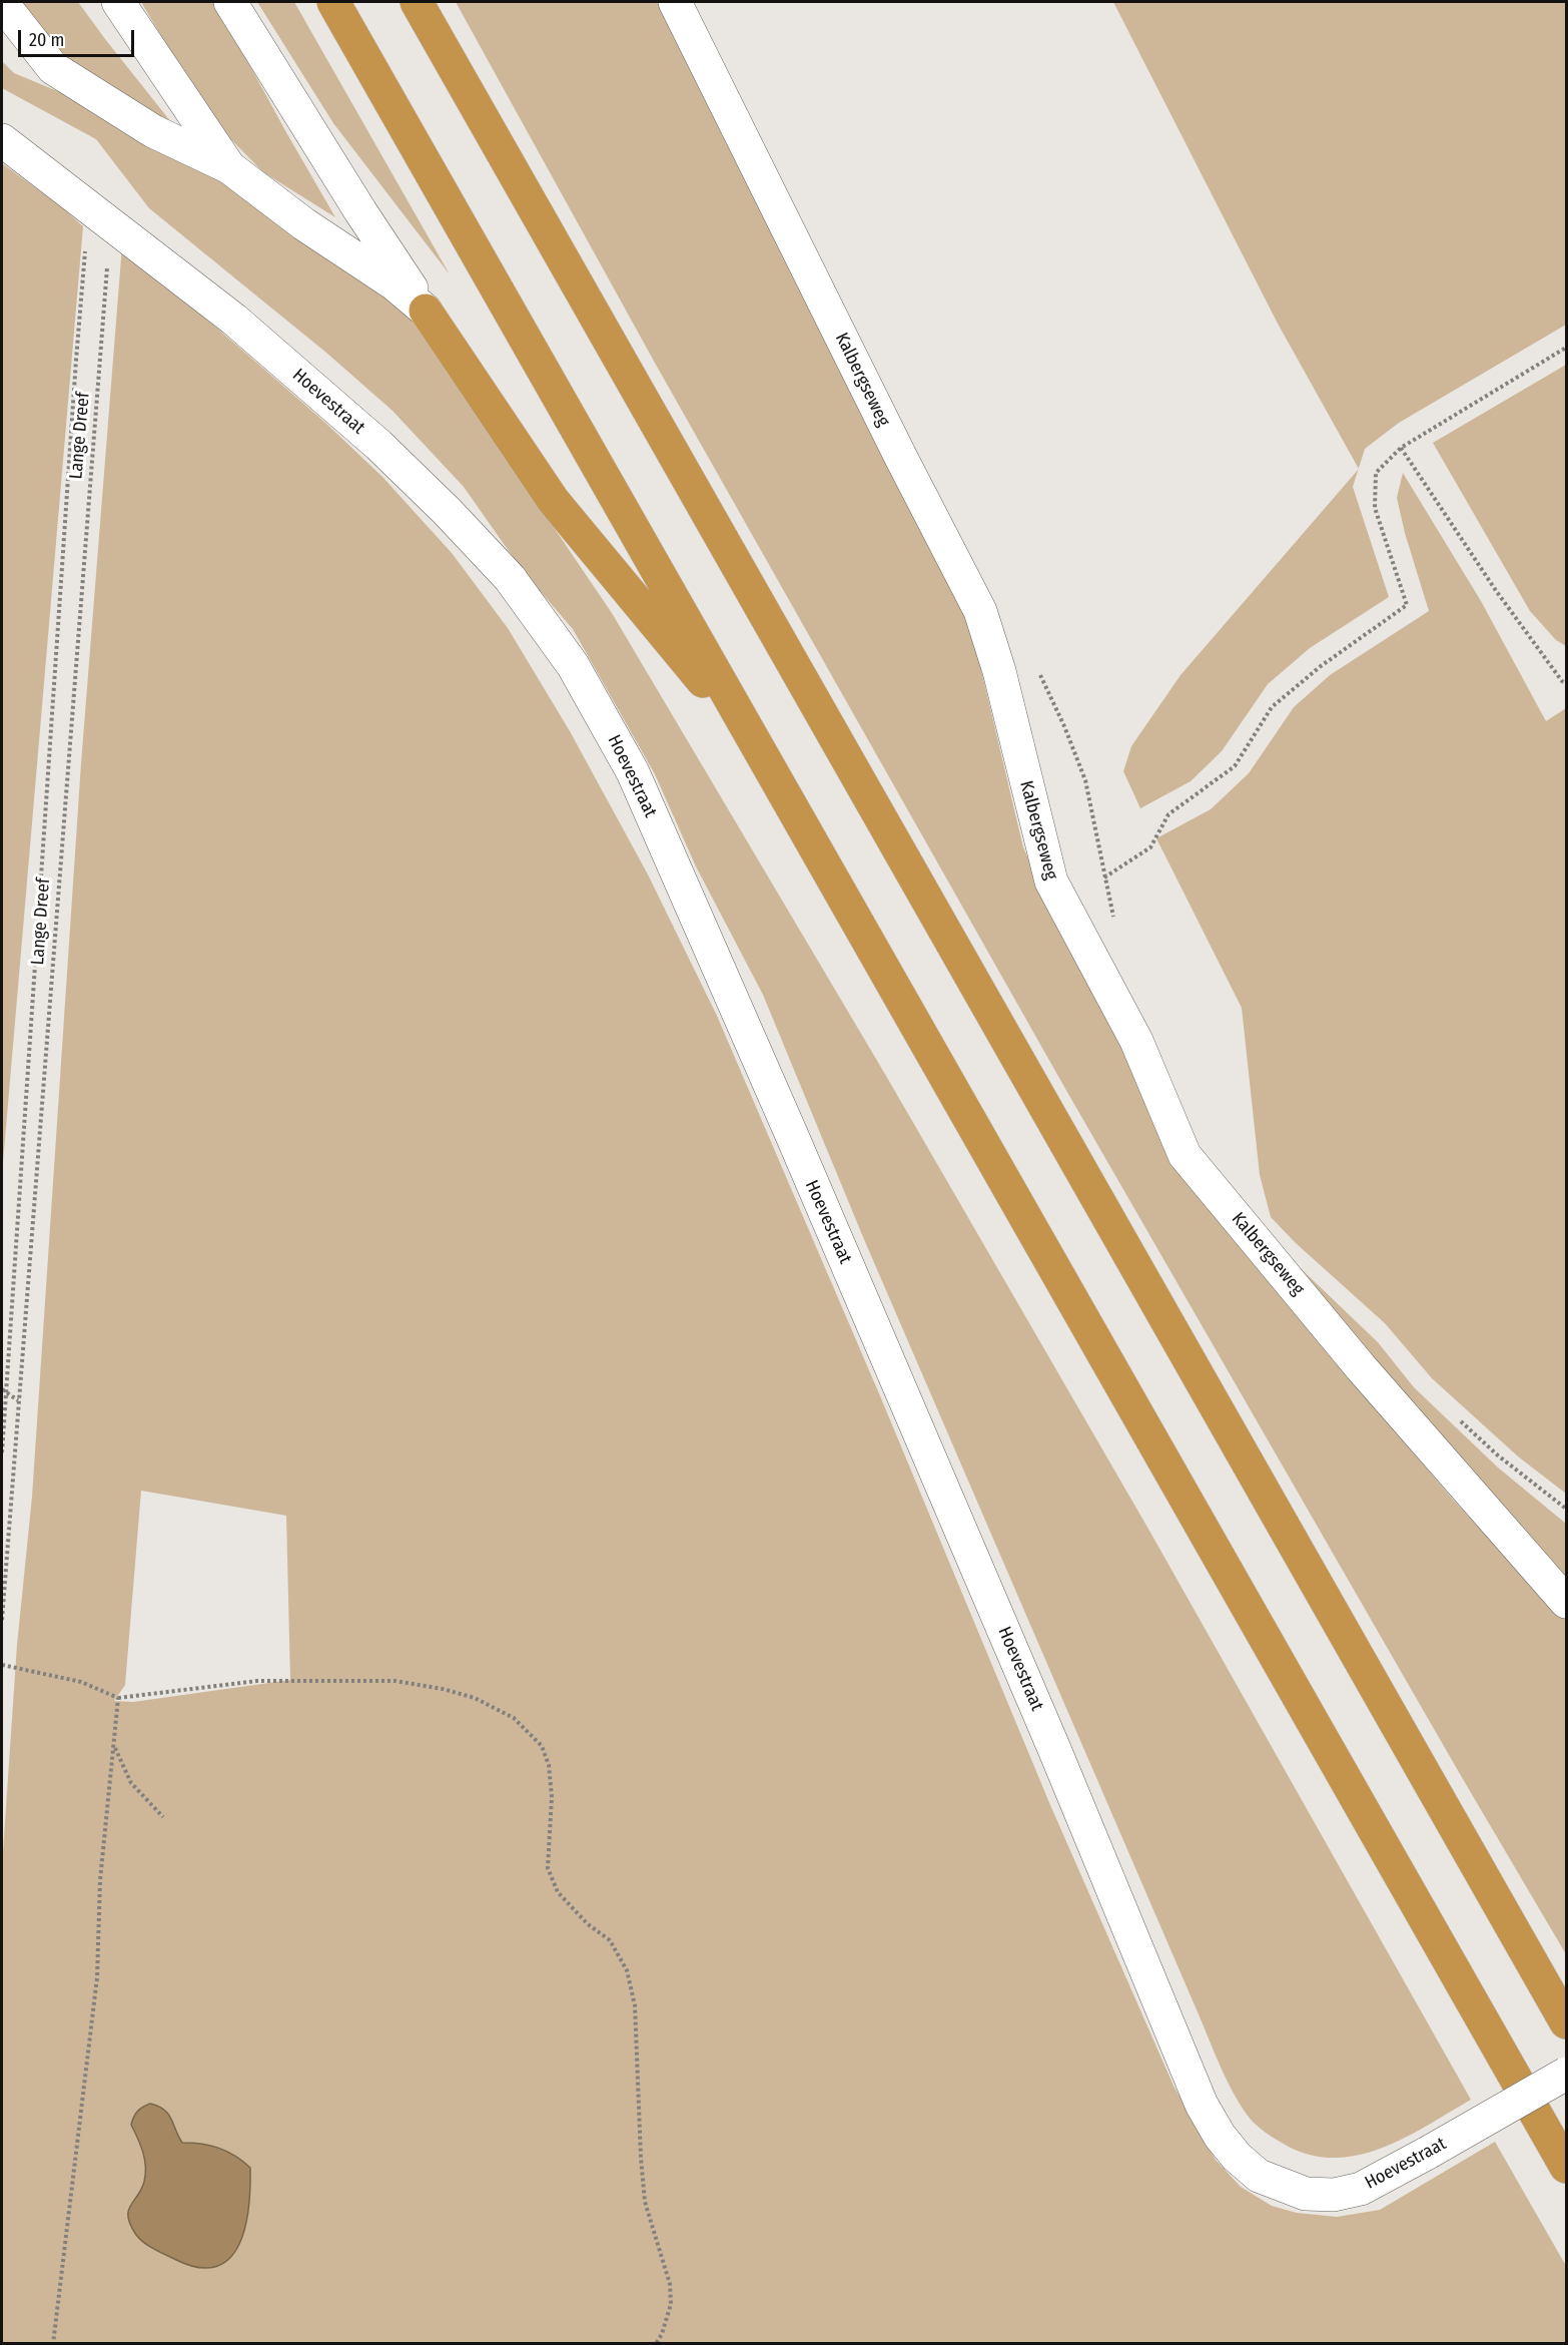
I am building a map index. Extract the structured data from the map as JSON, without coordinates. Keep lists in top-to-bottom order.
{
  "streets": {
    "street": ["Kalbergseweg", "Hoevestraat"],
    "path": ["Lange Dreef"]
  },
  "crossings": [
    ["Hoevestraat", "Lange Dreef"]
  ],
  "scale_bar": "20 m"
}
